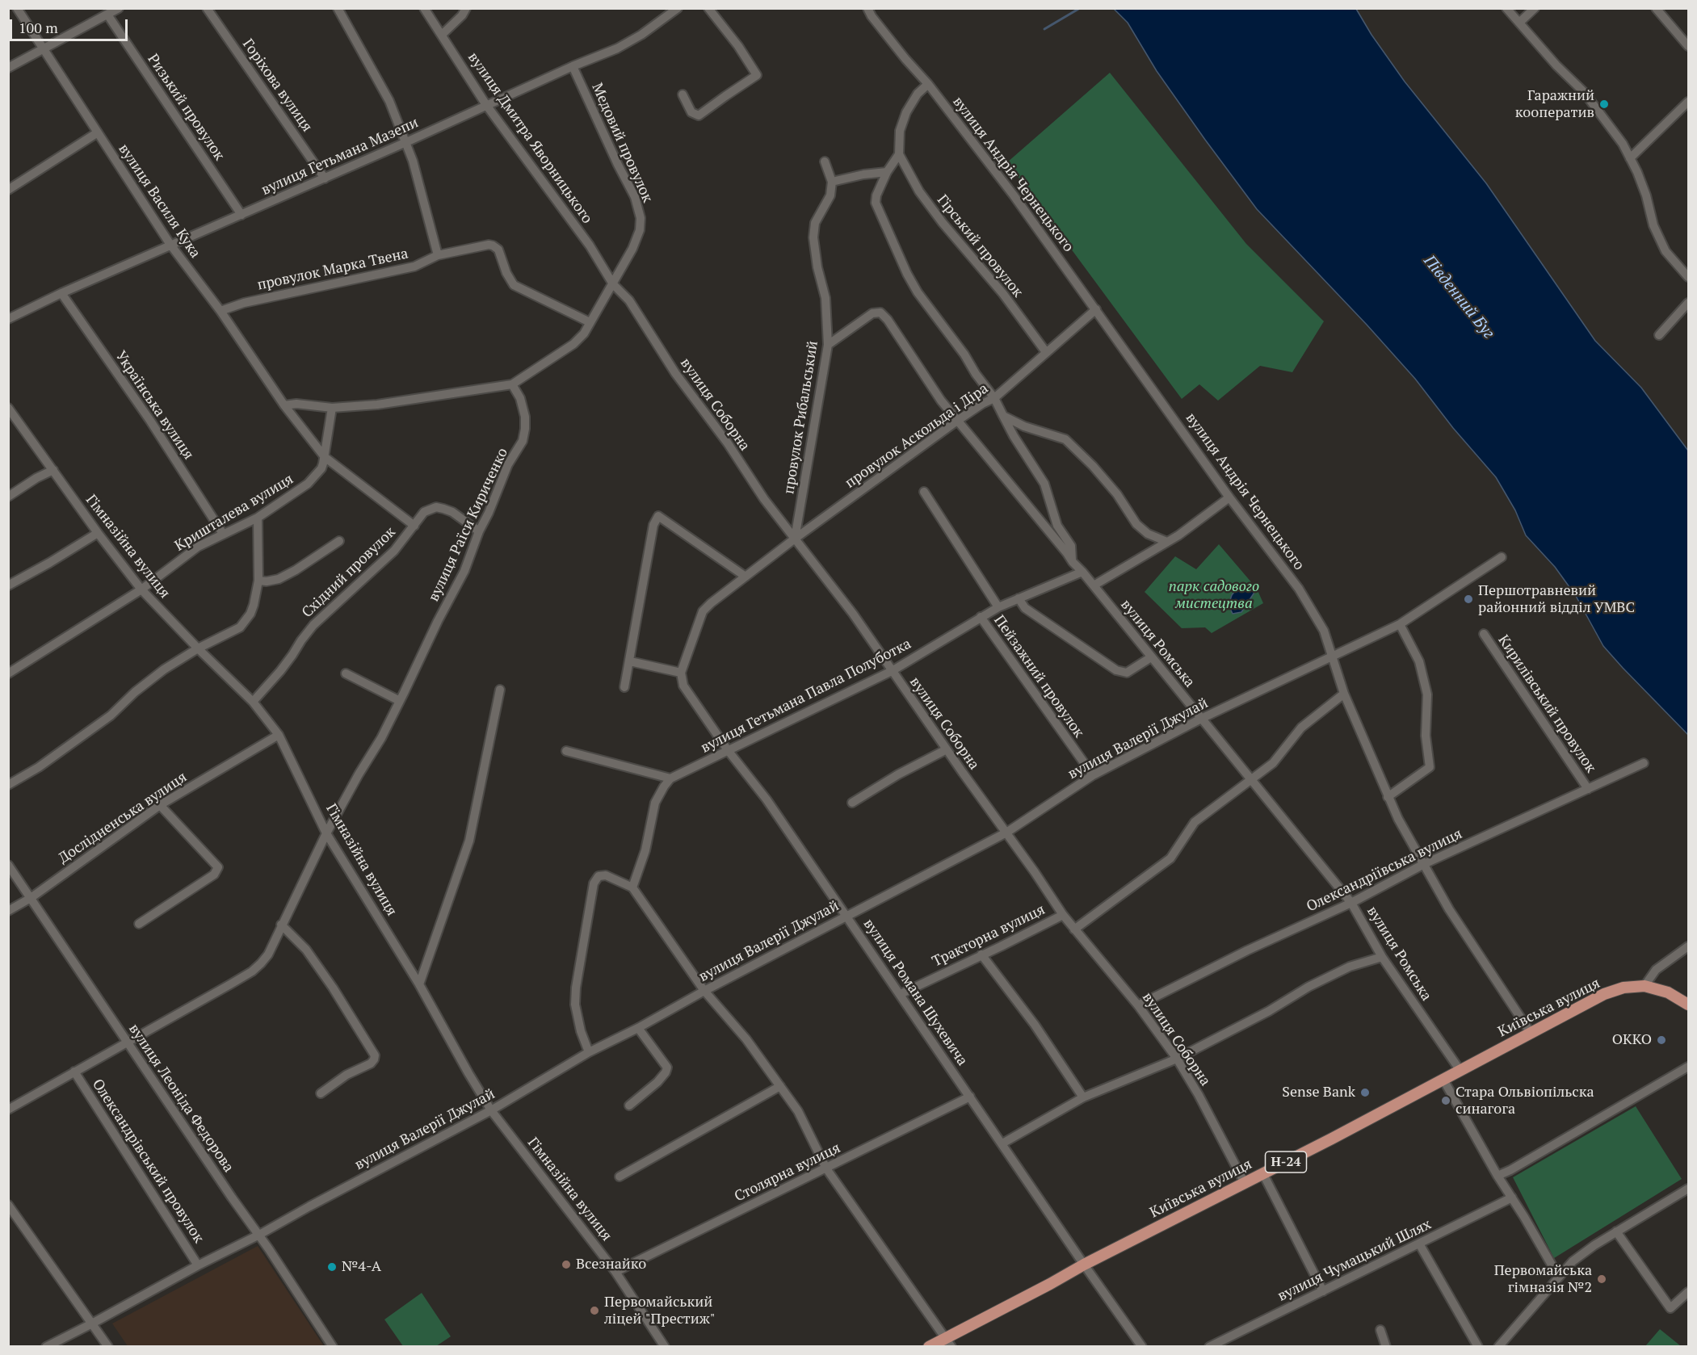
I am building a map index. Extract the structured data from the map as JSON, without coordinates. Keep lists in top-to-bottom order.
{
  "streets": {
    "main road": ["Київська вулиця", "Н-24"],
    "street": [
      "Горіхова вулиця",
      "Ризький провулок",
      "вулиця Дмитра Яворницького",
      "Медовий провулок",
      "вулиця Гетьмана Мазепи",
      "вулиця Андрія Чернецького",
      "вулиця Василя Кука",
      "Гірський провулок",
      "провулок Марка Твена",
      "вулиця Соборна",
      "Українська вулиця",
      "провулок Рибальський",
      "провулок Аскольда і Діра",
      "Кришталева вулиця",
      "вулиця Раїси Кириченко",
      "Гімназійна вулиця",
      "Східний провулок",
      "вулиця Ромська",
      "Пейзажний провулок",
      "вулиця Гетьмана Павла Полуботка",
      "Кирилівський провулок",
      "вулиця Валерії Джулай",
      "Дослідненська вулиця",
      "Олександріївська вулиця",
      "Тракторна вулиця",
      "вулиця Романа Шухевича",
      "вулиця Леоніда Федорова",
      "Олександрівський провулок",
      "Столярна вулиця",
      "вулиця Чумацький Шлях"
    ]
  },
  "crossings": [
    ["Горіхова вулиця", "вулиця Гетьмана Мазепи"],
    ["Ризький провулок", "вулиця Гетьмана Мазепи"],
    ["вулиця Дмитра Яворницького", "Медовий провулок"],
    ["вулиця Дмитра Яворницького", "вулиця Гетьмана Мазепи"],
    ["вулиця Дмитра Яворницького", "вулиця Соборна"],
    ["Медовий провулок", "вулиця Гетьмана Мазепи"],
    ["Медовий провулок", "вулиця Соборна"],
    ["вулиця Гетьмана Мазепи", "вулиця Василя Кука"],
    ["вулиця Гетьмана Мазепи", "Українська вулиця"],
    ["вулиця Андрія Чернецького", "провулок Аскольда і Діра"],
    ["вулиця Андрія Чернецького", "вулиця Валерії Джулай"],
    ["вулиця Андрія Чернецького", "Олександріївська вулиця"],
    ["вулиця Андрія Чернецького", "Київська вулиця"],
    ["вулиця Василя Кука", "провулок Марка Твена"],
    ["вулиця Василя Кука", "Кришталева вулиця"],
    ["вулиця Василя Кука", "Східний провулок"],
    ["Гірський провулок", "провулок Аскольда і Діра"],
    ["вулиця Соборна", "провулок Рибальський"],
    ["вулиця Соборна", "провулок Аскольда і Діра"],
    ["вулиця Соборна", "вулиця Гетьмана Павла Полуботка"],
    ["вулиця Соборна", "вулиця Валерії Джулай"],
    ["вулиця Соборна", "Олександріївська вулиця"],
    ["вулиця Соборна", "Тракторна вулиця"],
    ["вулиця Соборна", "Київська вулиця"],
    ["Українська вулиця", "Кришталева вулиця"],
    ["провулок Рибальський", "провулок Аскольда і Діра"],
    ["провулок Рибальський", "вулиця Ромська"],
    ["провулок Аскольда і Діра", "вулиця Ромська"],
    ["Кришталева вулиця", "Гімназійна вулиця"],
    ["вулиця Раїси Кириченко", "Гімназійна вулиця"],
    ["вулиця Раїси Кириченко", "Східний провулок"],
    ["вулиця Раїси Кириченко", "вулиця Леоніда Федорова"],
    ["вулиця Раїси Кириченко", "Олександрівський провулок"],
    ["Гімназійна вулиця", "Східний провулок"],
    ["Гімназійна вулиця", "вулиця Валерії Джулай"],
    ["Гімназійна вулиця", "Дослідненська вулиця"],
    ["Гімназійна вулиця", "Столярна вулиця"],
    ["вулиця Ромська", "вулиця Гетьмана Павла Полуботка"],
    ["вулиця Ромська", "вулиця Валерії Джулай"],
    ["вулиця Ромська", "Олександріївська вулиця"],
    ["вулиця Ромська", "Київська вулиця"],
    ["Пейзажний провулок", "вулиця Гетьмана Павла Полуботка"],
    ["Пейзажний провулок", "вулиця Валерії Джулай"],
    ["вулиця Гетьмана Павла Полуботка", "вулиця Романа Шухевича"],
    ["Кирилівський провулок", "Олександріївська вулиця"],
    ["вулиця Валерії Джулай", "вулиця Романа Шухевича"],
    ["вулиця Валерії Джулай", "вулиця Леоніда Федорова"],
    ["вулиця Валерії Джулай", "Олександрівський провулок"],
    ["Дослідненська вулиця", "вулиця Леоніда Федорова"],
    ["Тракторна вулиця", "вулиця Романа Шухевича"],
    ["вулиця Романа Шухевича", "Київська вулиця"],
    ["вулиця Романа Шухевича", "Столярна вулиця"],
    ["Київська вулиця", "Н-24"]
  ],
  "water": ["Південний Буг"],
  "parks": ["парк садового мистецтва"],
  "places": [
    "Гаражний кооператив",
    "Першотравневий районний відділ УМВС",
    "ОККО",
    "Sense Bank",
    "Стара Ольвіопільска синагога",
    "Всезнайко",
    "№4-А",
    "Первомайська гімназія №2",
    "Первомайський ліцей \"Престиж\""
  ],
  "scale_bar": "100 m"
}
